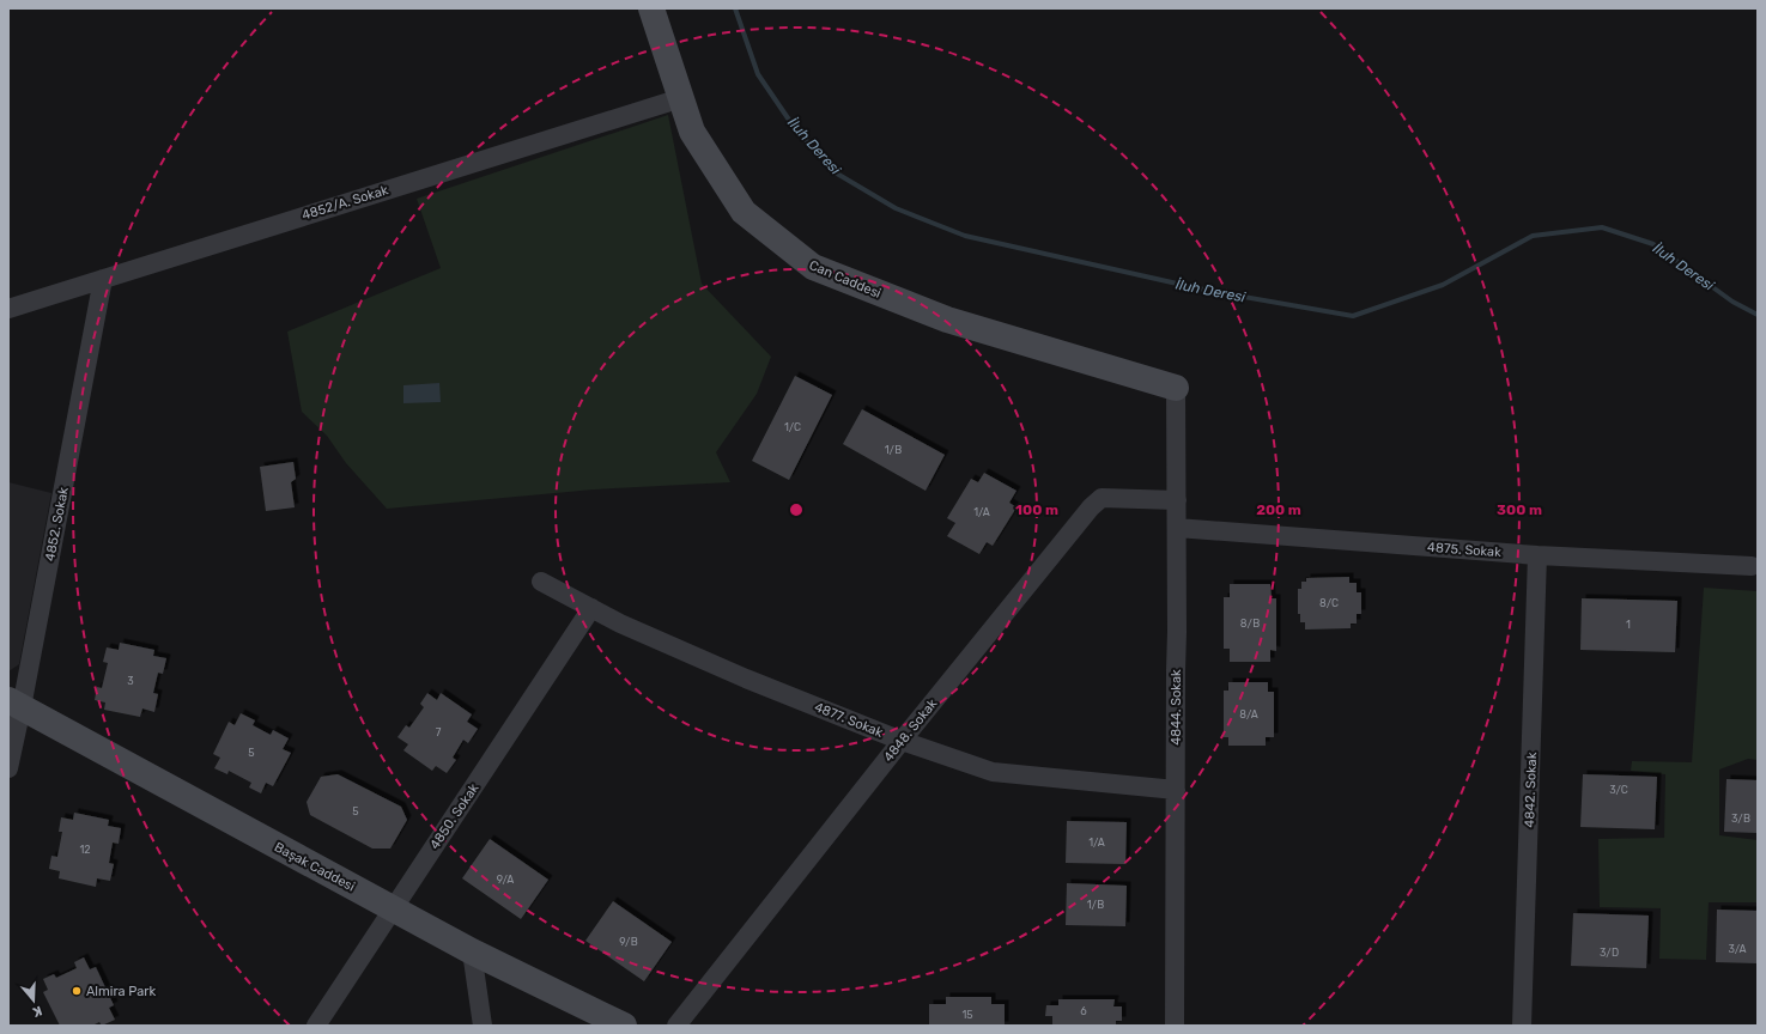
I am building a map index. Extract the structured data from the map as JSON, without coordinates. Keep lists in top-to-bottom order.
{
  "streets": {
    "street": [
      "4852/A. Sokak",
      "Can Caddesi",
      "4852. Sokak",
      "4875. Sokak",
      "4844. Sokak",
      "4877. Sokak",
      "4848. Sokak",
      "4842. Sokak",
      "4850. Sokak",
      "Başak Caddesi"
    ]
  },
  "crossings": [
    ["4852/A. Sokak", "Can Caddesi"],
    ["4852/A. Sokak", "4852. Sokak"],
    ["Can Caddesi", "4844. Sokak"],
    ["4852. Sokak", "Başak Caddesi"],
    ["4875. Sokak", "4844. Sokak"],
    ["4875. Sokak", "4842. Sokak"],
    ["4844. Sokak", "4877. Sokak"],
    ["4844. Sokak", "4848. Sokak"],
    ["4877. Sokak", "4848. Sokak"],
    ["4877. Sokak", "4850. Sokak"],
    ["4850. Sokak", "Başak Caddesi"]
  ],
  "water": ["İluh Deresi"],
  "places": ["Almira Park"],
  "house_numbers": [
    "1/C",
    "1/B",
    "1/A",
    "8/C",
    "8/B",
    "1",
    "3",
    "8/A",
    "7",
    "5",
    "3/C",
    "5",
    "3/B",
    "1/A",
    "12",
    "9/A",
    "1/B",
    "9/B",
    "3/A",
    "3/D",
    "6",
    "15"
  ],
  "north": "bottom",
  "rings": ["100 m", "200 m", "300 m"]
}
